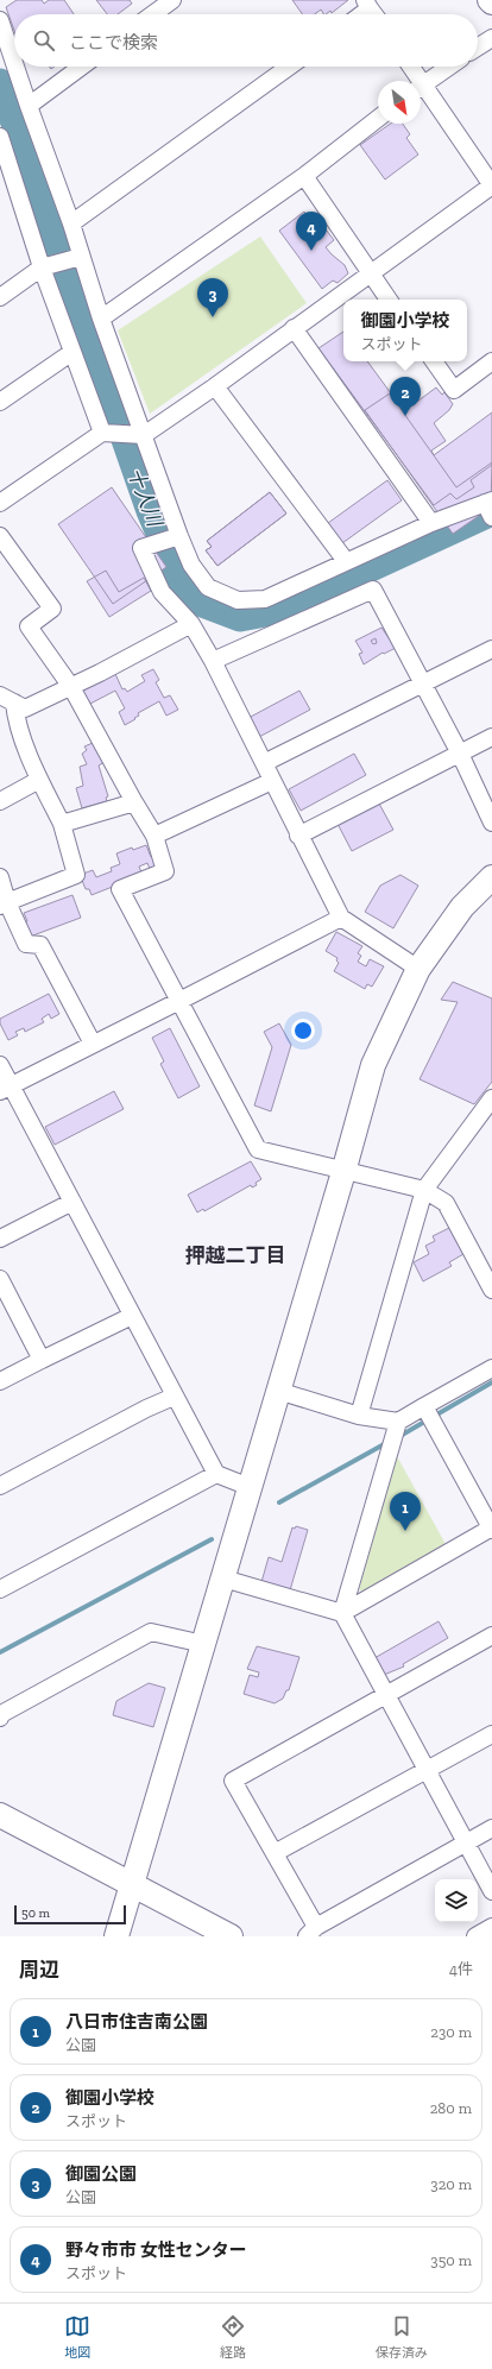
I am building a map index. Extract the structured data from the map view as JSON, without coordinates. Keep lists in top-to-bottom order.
{
  "districts": ["押越二丁目"],
  "water": ["十人川"],
  "scale_bar": "50 m",
  "north": "bottom right",
  "page": {
    "search": "ここで検索",
    "pins": [
      "4",
      "3",
      "2",
      "1"
    ],
    "popup": ["御園小学校", "スポット"],
    "scale": "50 m",
    "heading": ["周辺", "4件"],
    "list": [
      {
        "mark": "1",
        "name": "八日市住吉南公園",
        "note": "公園",
        "value": "230 m"
      },
      {
        "mark": "2",
        "name": "御園小学校",
        "note": "スポット",
        "value": "280 m"
      },
      {
        "mark": "3",
        "name": "御園公園",
        "note": "公園",
        "value": "320 m"
      },
      {
        "mark": "4",
        "name": "野々市市 女性センター",
        "note": "スポット",
        "value": "350 m"
      }
    ],
    "nav": ["地図", "経路", "保存済み"]
  }
}
